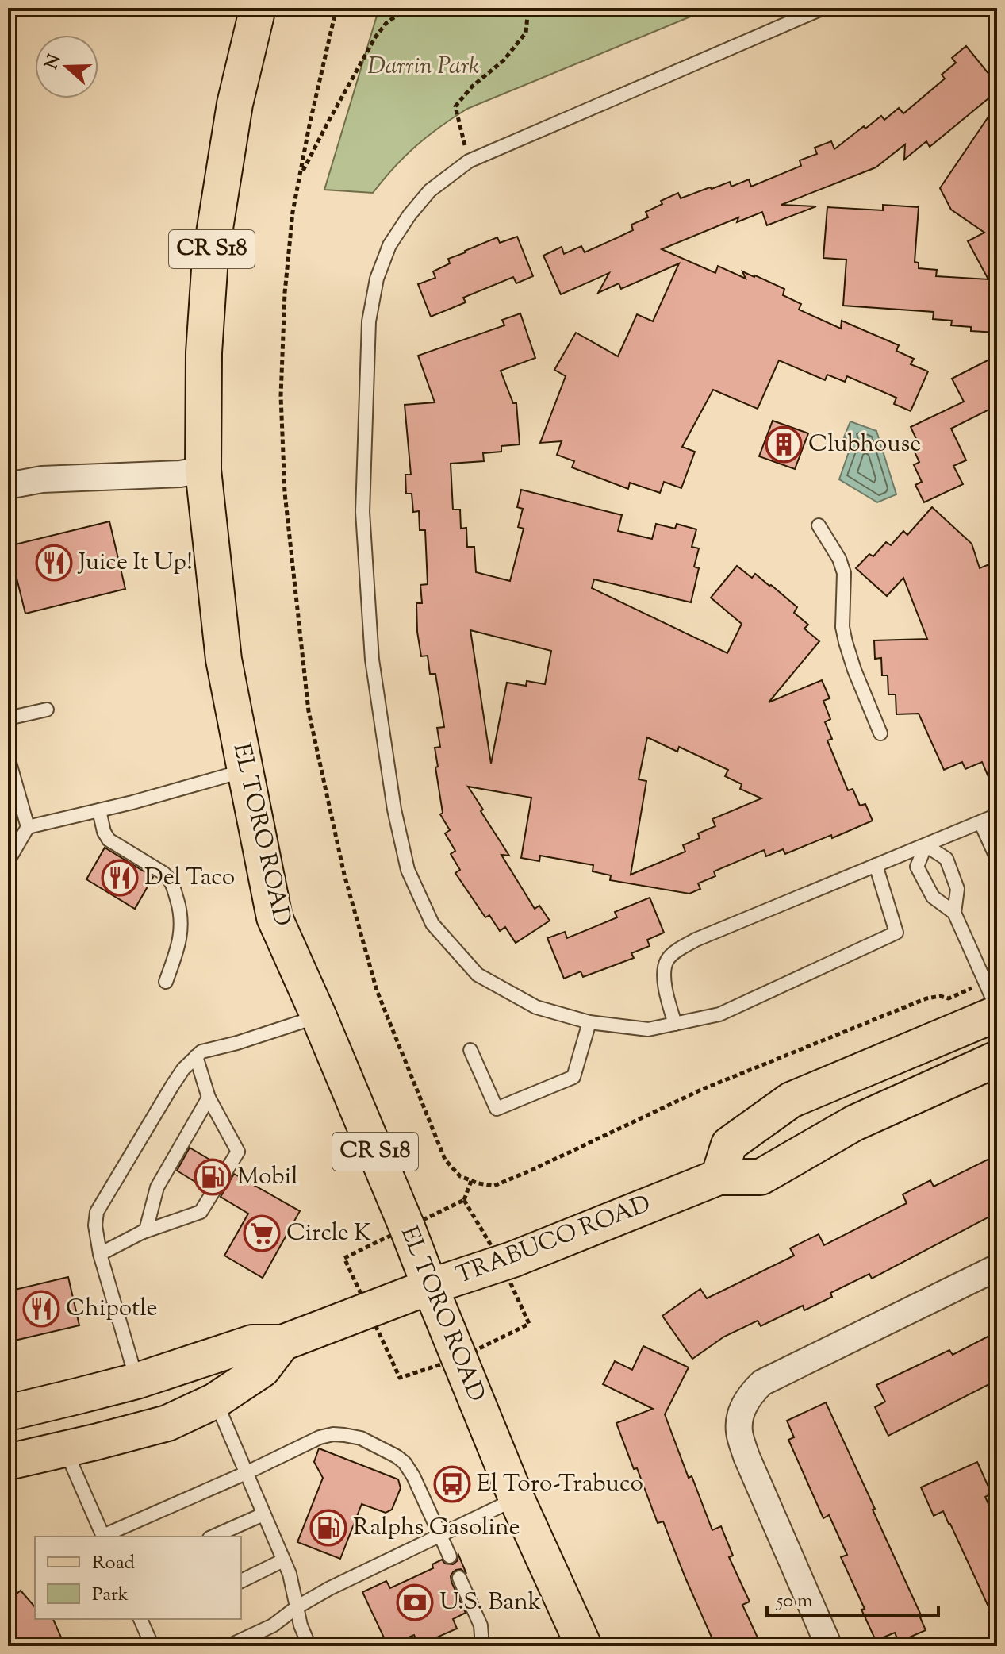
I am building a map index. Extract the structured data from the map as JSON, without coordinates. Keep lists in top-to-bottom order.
{
  "streets": {
    "main road": ["CR S18", "EL TORO ROAD", "TRABUCO ROAD"]
  },
  "crossings": [
    ["EL TORO ROAD", "TRABUCO ROAD"]
  ],
  "parks": ["Darrin Park"],
  "places": {
    "building": ["Clubhouse"],
    "restaurant": ["Juice It Up!", "Del Taco", "Chipotle"],
    "fuel station": ["Mobil", "Ralphs Gasoline"],
    "supermarket": ["Circle K"],
    "bus stop": ["El Toro-Trabuco"],
    "bank": ["U.S. Bank"]
  },
  "legend": ["Road", "Park"],
  "scale_bar": "50 m",
  "north": "left"
}
